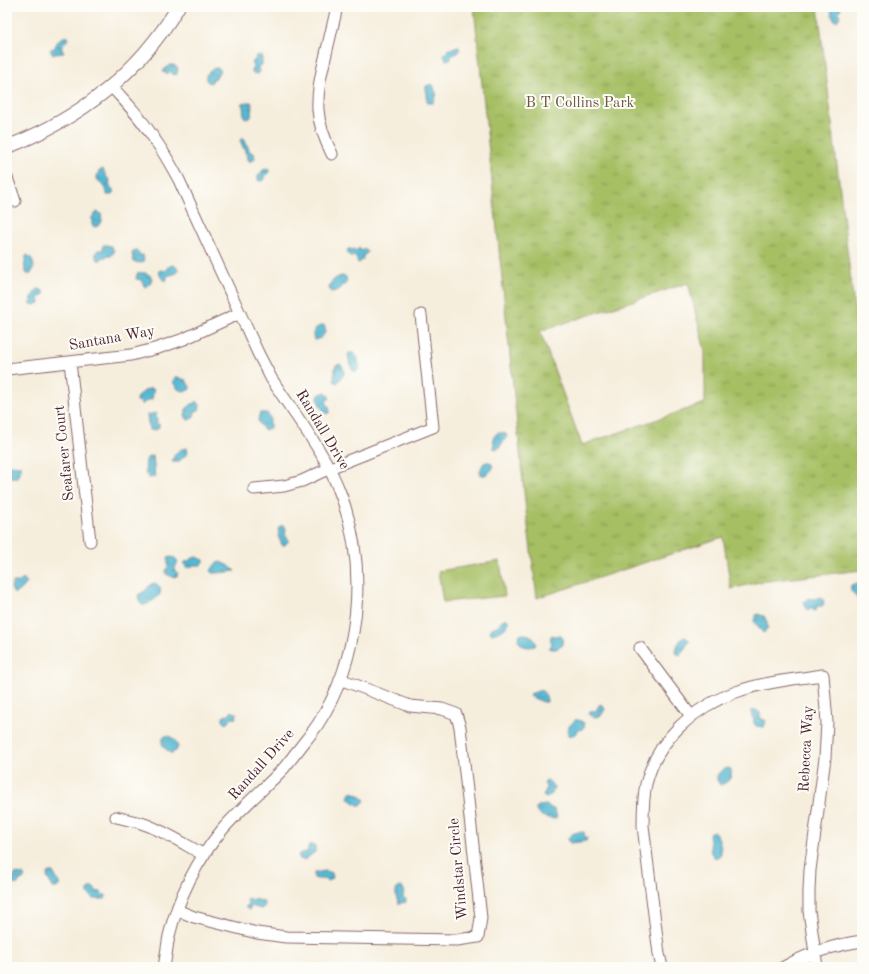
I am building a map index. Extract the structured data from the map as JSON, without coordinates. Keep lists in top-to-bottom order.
{
  "streets": {
    "street": [
      "Santana Way",
      "Randall Drive",
      "Seafarer Court",
      "Rebecca Way",
      "Windstar Circle"
    ]
  },
  "crossings": [
    ["Santana Way", "Randall Drive"],
    ["Santana Way", "Seafarer Court"],
    ["Randall Drive", "Windstar Circle"]
  ],
  "parks": ["B T Collins Park"]
}
